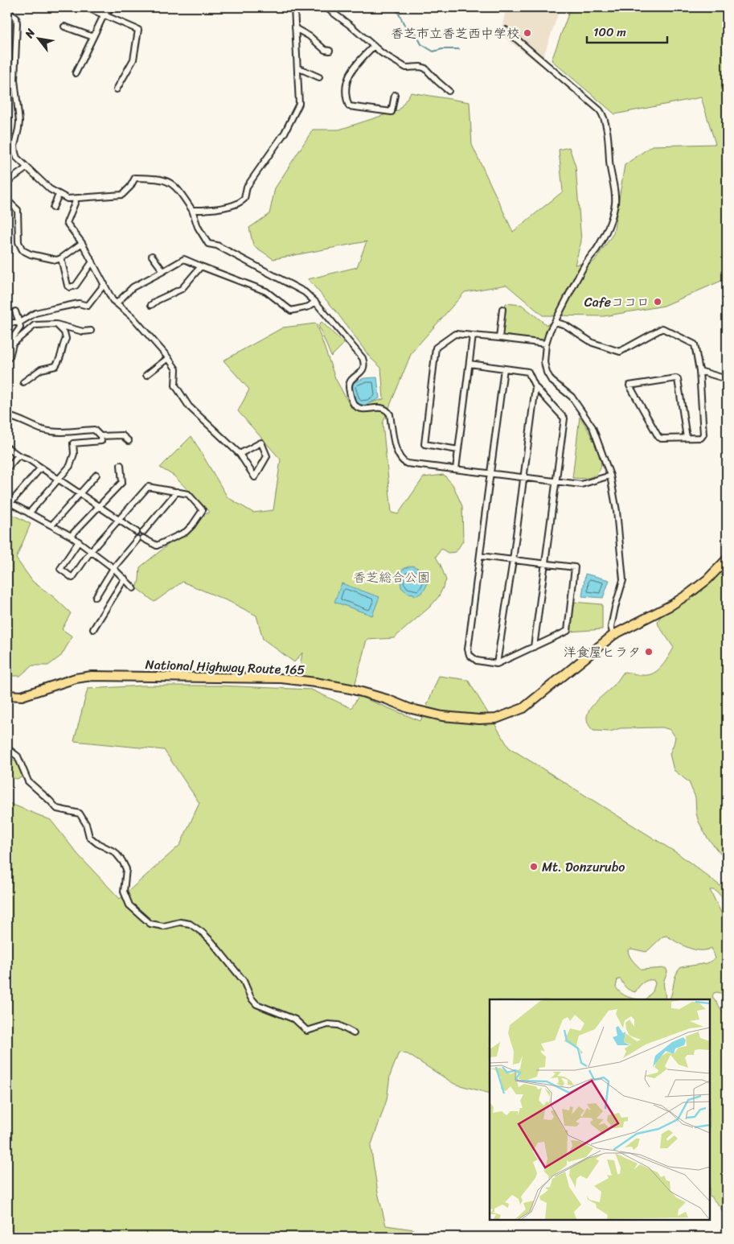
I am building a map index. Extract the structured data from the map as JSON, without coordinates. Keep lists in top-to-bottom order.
{
  "streets": {
    "highway": ["National Highway Route 165"]
  },
  "parks": ["香芝総合公園"],
  "places": [
    "香芝市立香芝西中学校",
    "Cafeココロ",
    "洋食屋ヒラタ",
    "Mt. Donzurubo"
  ],
  "scale_bar": "100 m",
  "north": "top left"
}
